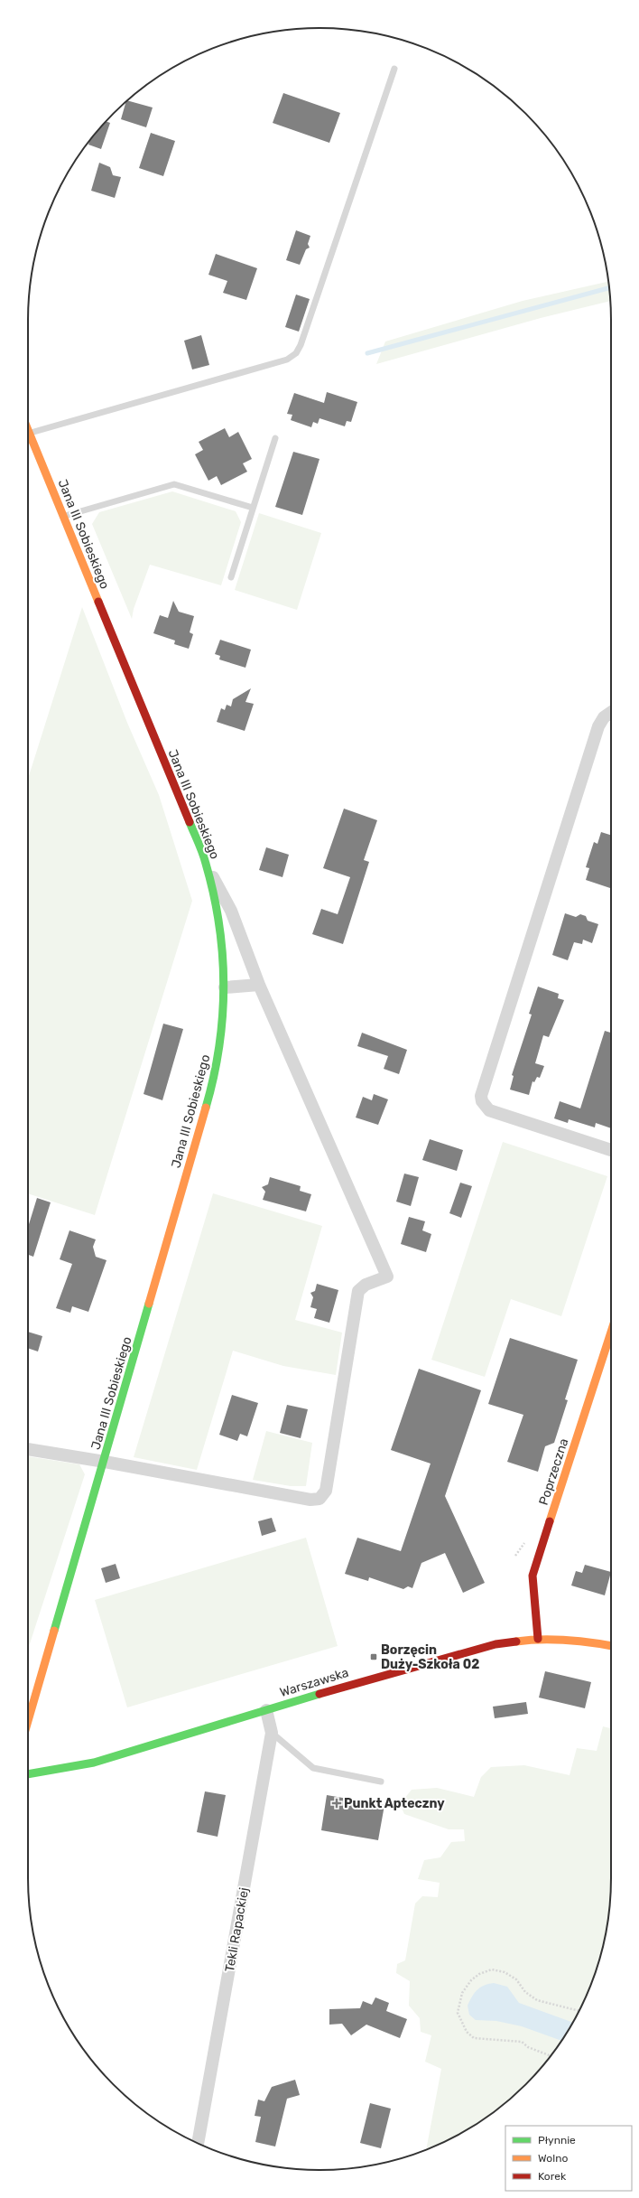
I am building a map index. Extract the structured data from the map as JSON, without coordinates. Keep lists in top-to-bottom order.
{
  "streets": {
    "main road": ["Jana III Sobieskiego", "Poprzeczna", "Warszawska"],
    "street": ["Tekli Rapackiej"]
  },
  "crossings": [
    ["Poprzeczna", "Warszawska"],
    ["Warszawska", "Tekli Rapackiej"]
  ],
  "places": {
    "transit": ["Borzęcin Duży-Szkoła 02"],
    "health": ["Punkt Apteczny"]
  },
  "legend": ["Płynnie", "Wolno", "Korek"]
}
